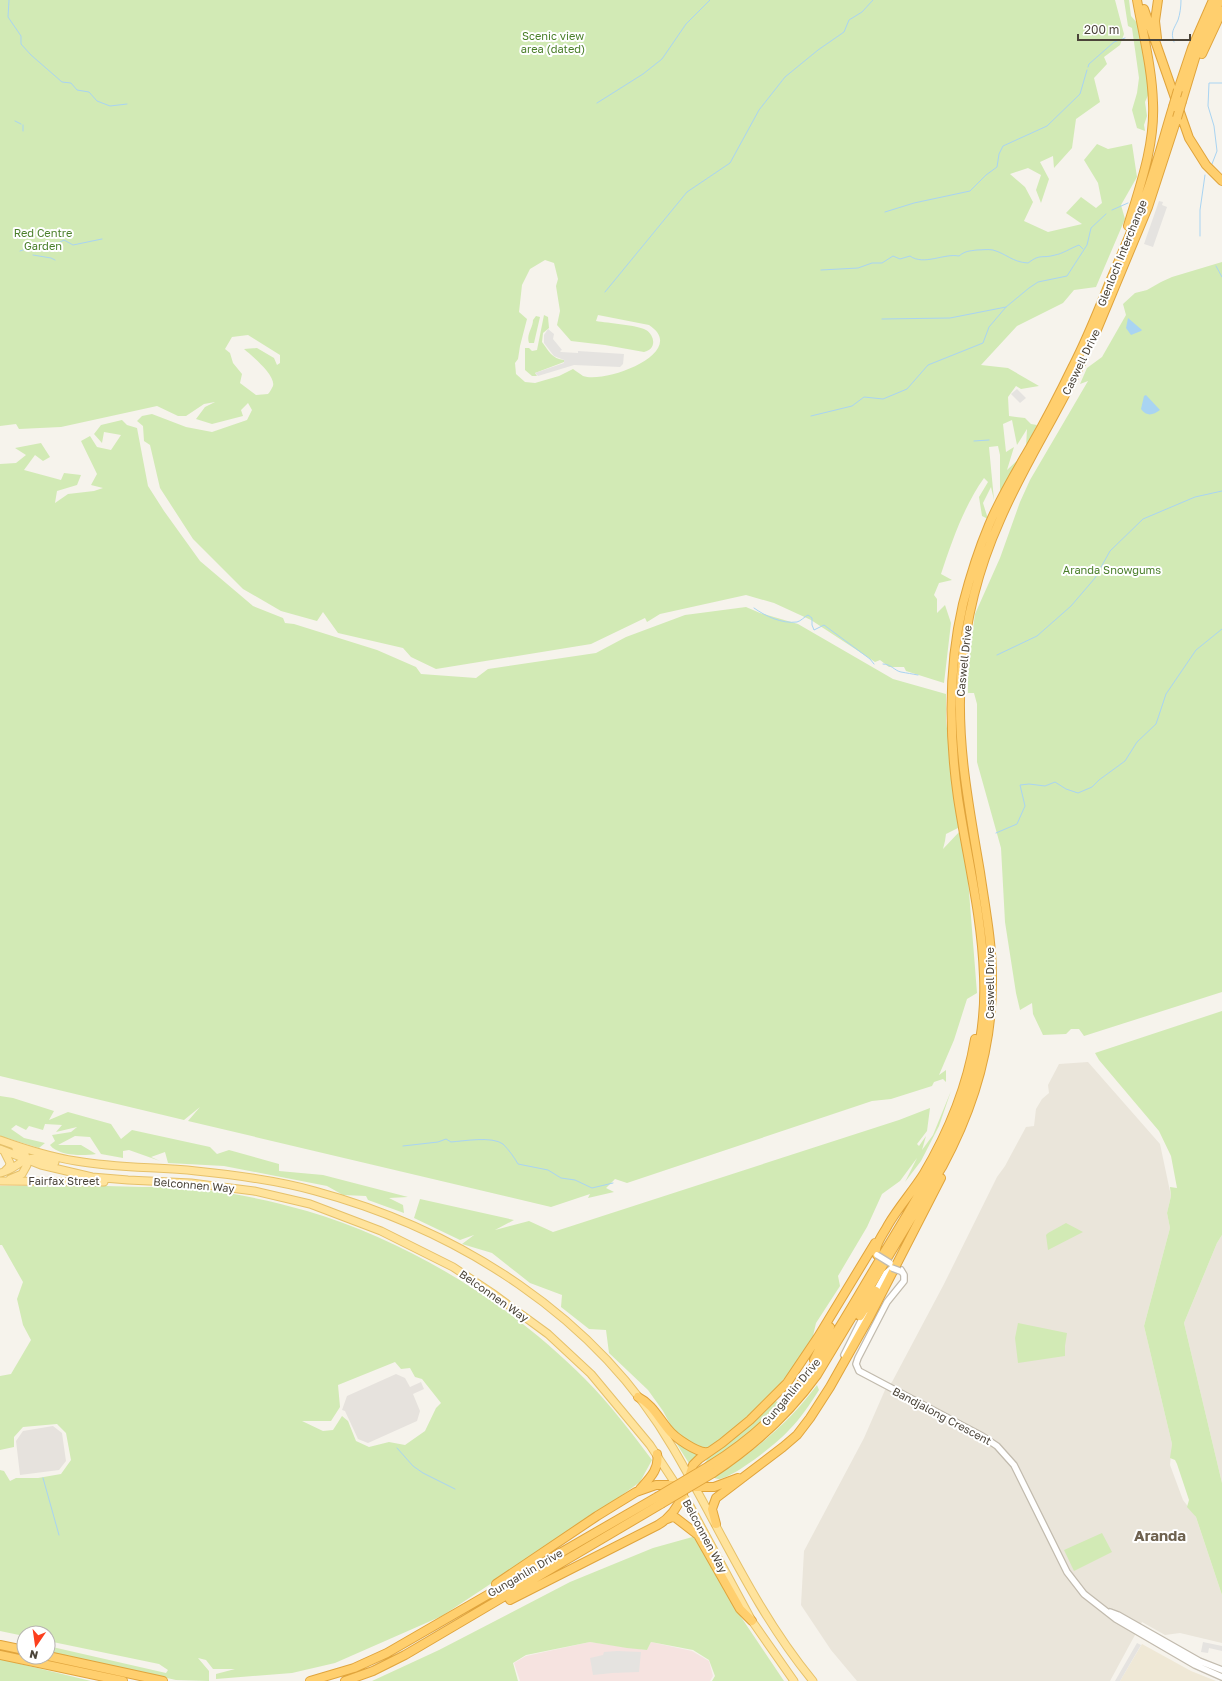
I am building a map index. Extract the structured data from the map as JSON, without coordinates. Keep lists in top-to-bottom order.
{
  "streets": {
    "highway": ["Glenloch Interchange", "Caswell Drive", "Gungahlin Drive"],
    "main road": ["Fairfax Street", "Belconnen Way"],
    "street": ["Bandjalong Crescent"]
  },
  "crossings": [
    ["Glenloch Interchange", "Caswell Drive"],
    ["Caswell Drive", "Gungahlin Drive"],
    ["Fairfax Street", "Belconnen Way"]
  ],
  "districts": ["Aranda"],
  "parks": ["Scenic view area (dated)", "Red Centre Garden", "Aranda Snowgums"],
  "scale_bar": "200 m",
  "north": "bottom"
}
